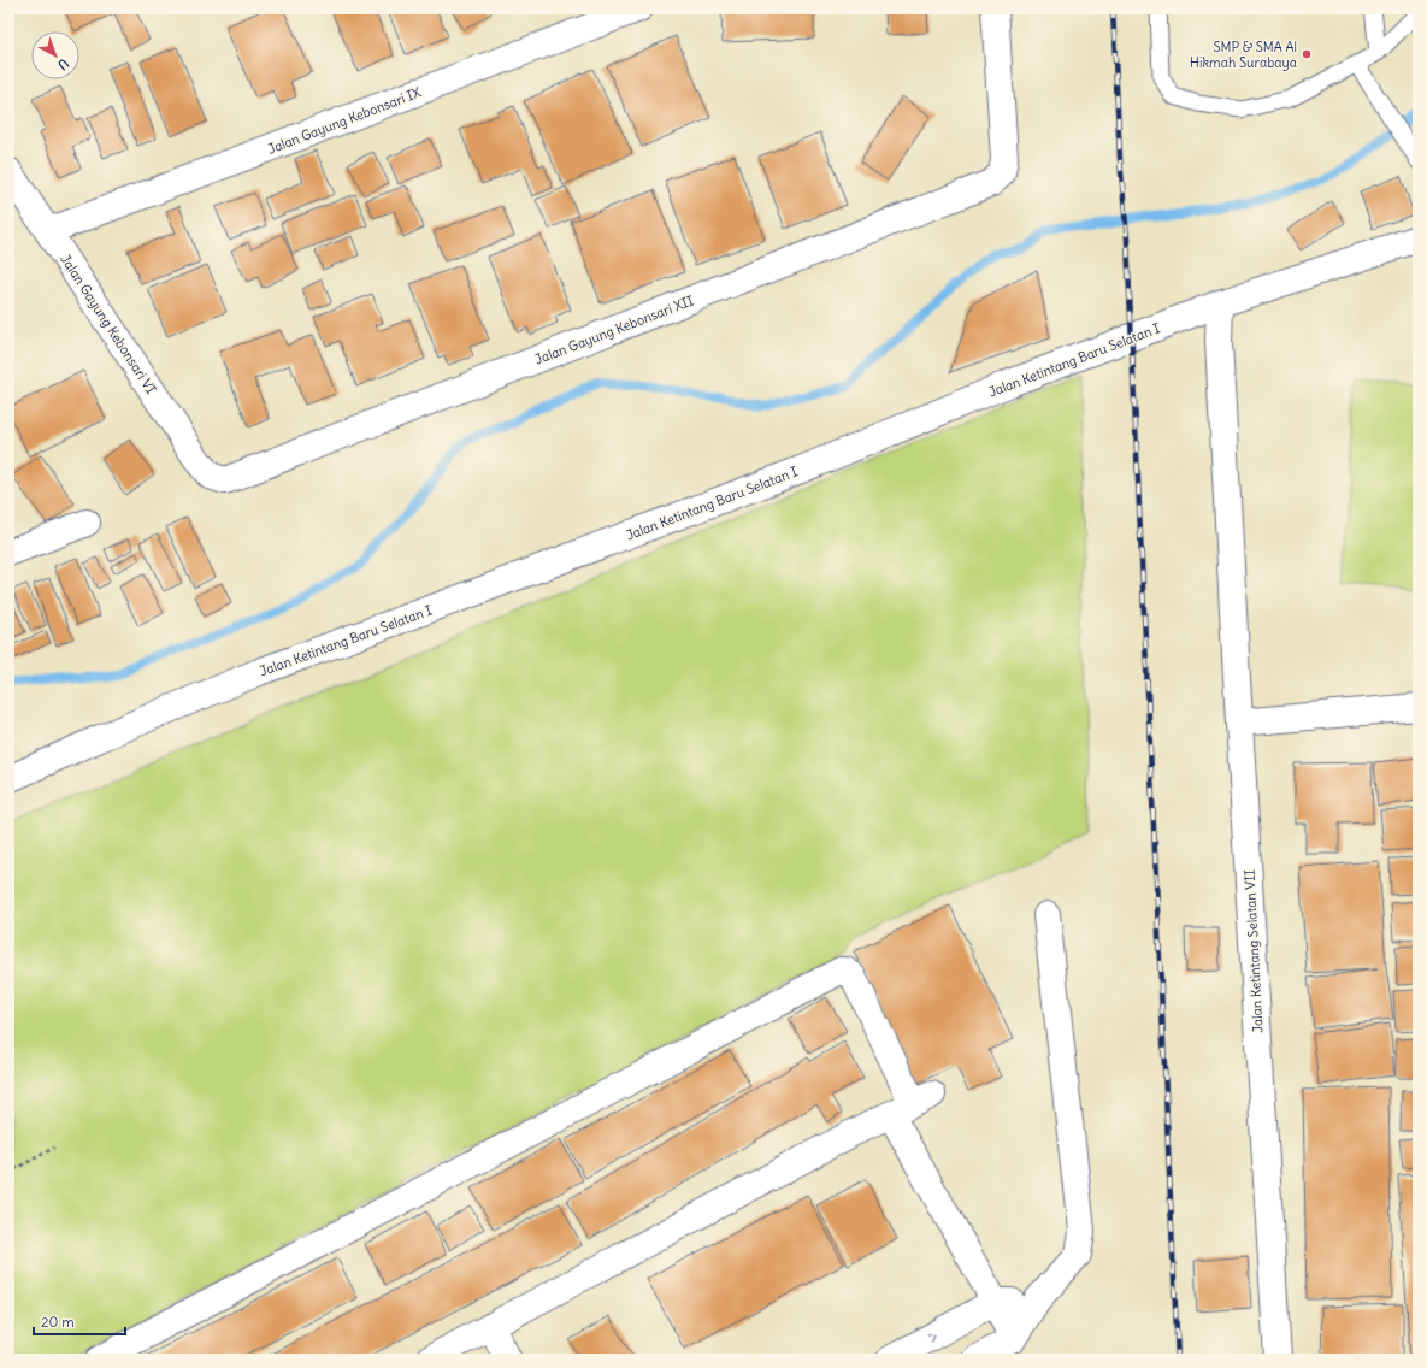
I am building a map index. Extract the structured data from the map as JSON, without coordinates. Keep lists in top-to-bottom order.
{
  "streets": {
    "street": [
      "Jalan Gayung Kebonsari IX",
      "Jalan Gayung Kebonsari VI",
      "Jalan Gayung Kebonsari XII",
      "Jalan Ketintang Baru Selatan I",
      "Jalan Ketintang Selatan VII"
    ]
  },
  "crossings": [
    ["Jalan Gayung Kebonsari IX", "Jalan Gayung Kebonsari VI"],
    ["Jalan Gayung Kebonsari VI", "Jalan Gayung Kebonsari XII"],
    ["Jalan Ketintang Baru Selatan I", "Jalan Ketintang Selatan VII"]
  ],
  "places": ["SMP & SMA Al Hikmah Surabaya"],
  "scale_bar": "20 m",
  "north": "bottom right"
}
